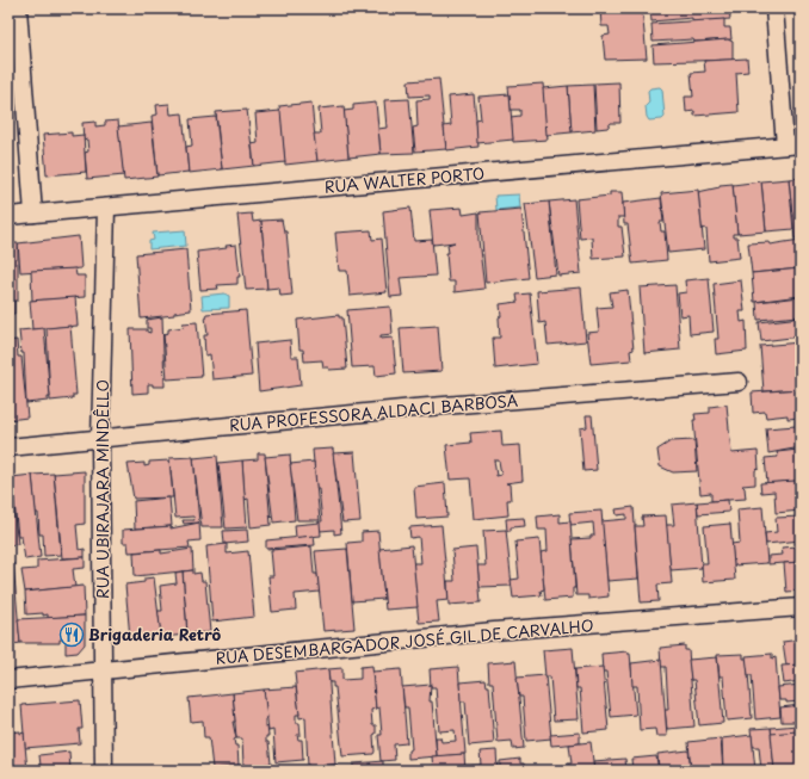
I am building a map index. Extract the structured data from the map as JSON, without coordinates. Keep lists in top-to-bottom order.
{
  "streets": {
    "street": [
      "RUA WALTER PORTO",
      "RUA PROFESSORA ALDACI BARBOSA",
      "RUA UBIRAJARA MINDÊLLO",
      "RUA DESEMBARGADOR JOSÉ GIL DE CARVALHO"
    ]
  },
  "crossings": [
    ["RUA WALTER PORTO", "RUA UBIRAJARA MINDÊLLO"],
    ["RUA PROFESSORA ALDACI BARBOSA", "RUA UBIRAJARA MINDÊLLO"],
    ["RUA UBIRAJARA MINDÊLLO", "RUA DESEMBARGADOR JOSÉ GIL DE CARVALHO"]
  ],
  "places": {
    "restaurant": ["Brigaderia Retrô"]
  }
}
